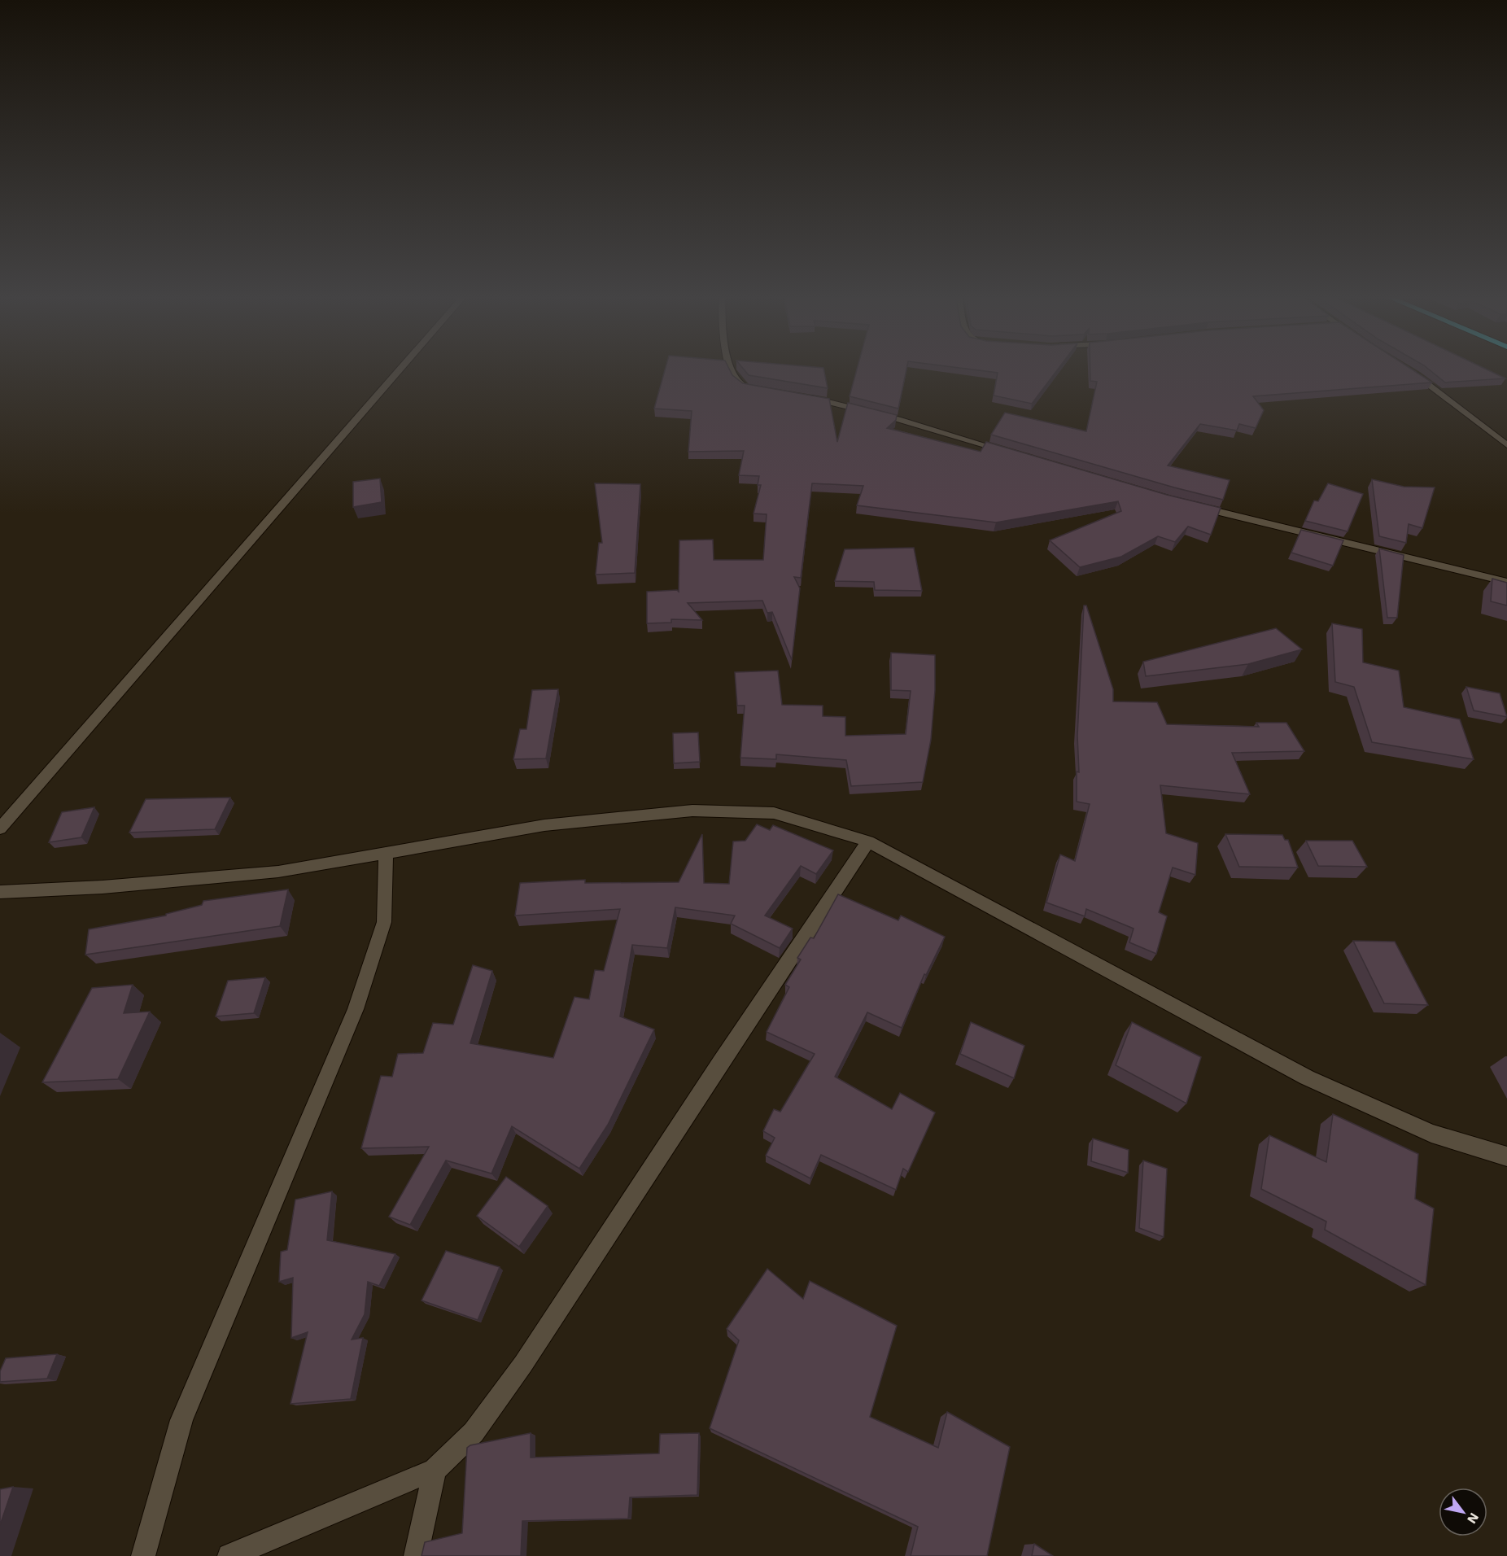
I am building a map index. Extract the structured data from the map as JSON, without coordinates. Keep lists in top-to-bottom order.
{
  "north": "bottom right"
}
